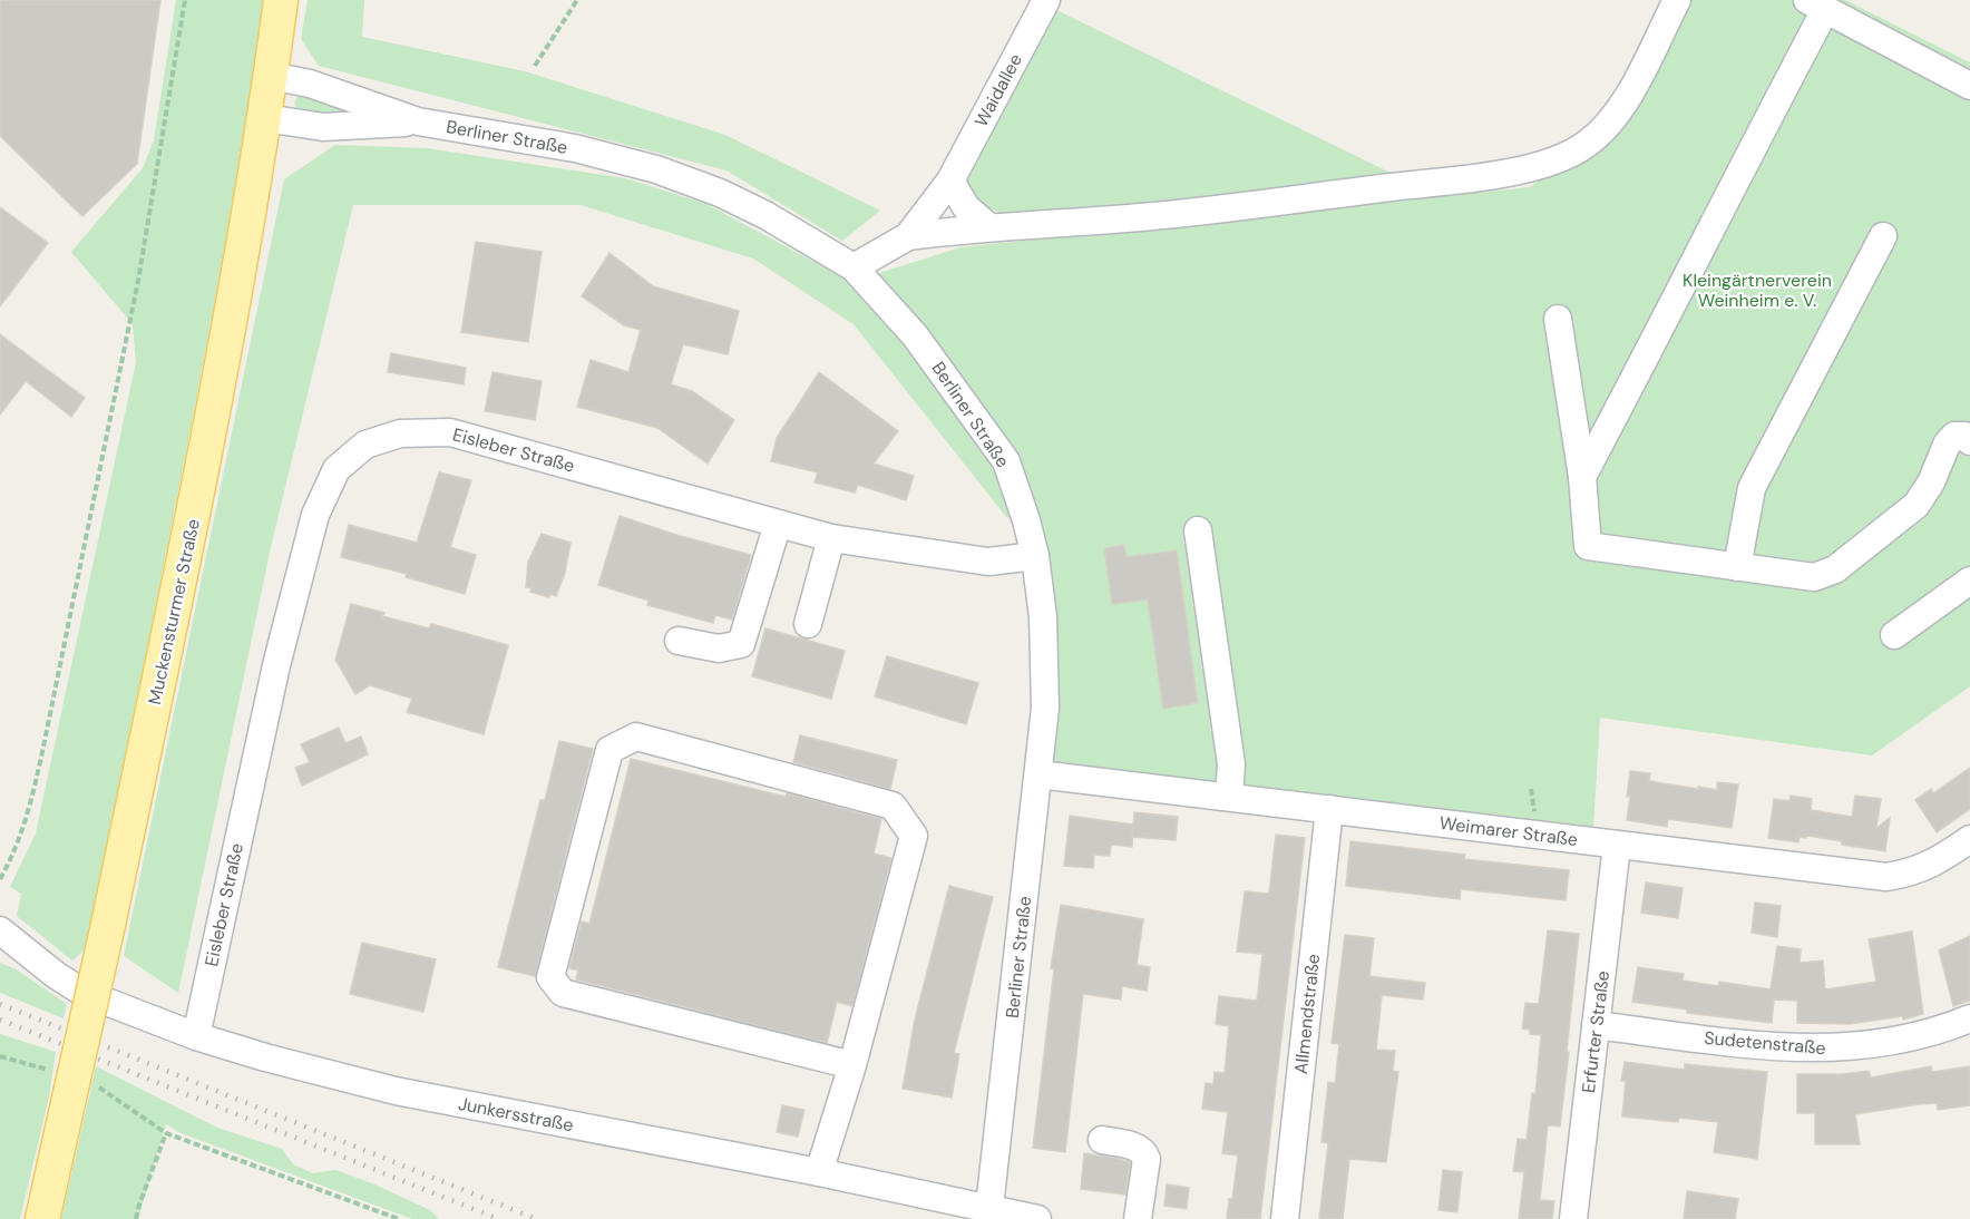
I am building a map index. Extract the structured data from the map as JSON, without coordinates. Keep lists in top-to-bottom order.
{
  "streets": {
    "main road": ["Muckensturmer Straße"],
    "street": [
      "Waidallee",
      "Berliner Straße",
      "Eisleber Straße",
      "Weimarer Straße",
      "Allmendstraße",
      "Erfurter Straße",
      "Sudetenstraße",
      "Junkersstraße"
    ]
  },
  "crossings": [
    ["Waidallee", "Berliner Straße"],
    ["Berliner Straße", "Eisleber Straße"],
    ["Berliner Straße", "Muckensturmer Straße"],
    ["Berliner Straße", "Weimarer Straße"],
    ["Berliner Straße", "Junkersstraße"],
    ["Eisleber Straße", "Junkersstraße"],
    ["Weimarer Straße", "Allmendstraße"],
    ["Weimarer Straße", "Erfurter Straße"],
    ["Erfurter Straße", "Sudetenstraße"]
  ],
  "parks": ["Kleingärtnerverein Weinheim e. V."]
}
